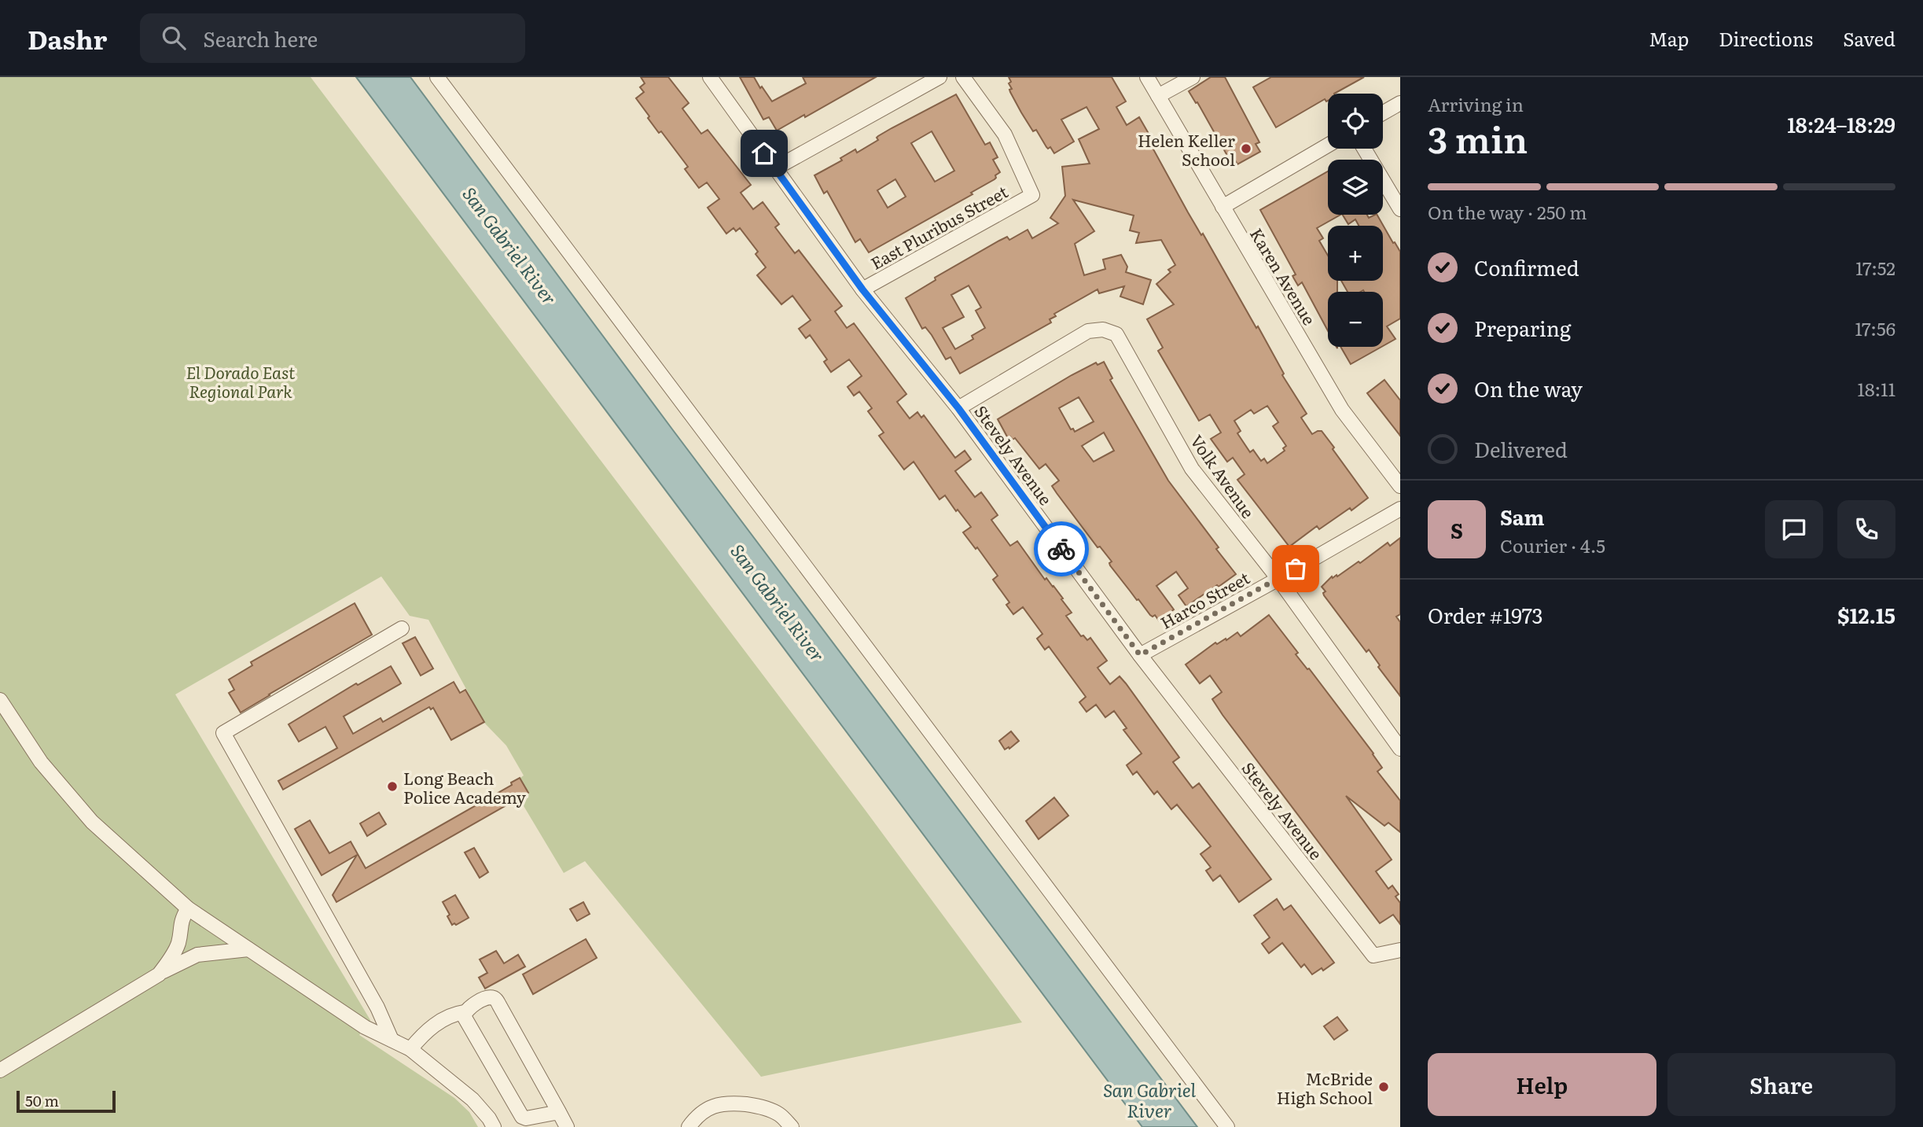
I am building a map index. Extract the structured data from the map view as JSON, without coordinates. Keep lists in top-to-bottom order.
{
  "streets": {
    "street": [
      "East Pluribus Street",
      "Karen Avenue",
      "Stevely Avenue",
      "Volk Avenue",
      "Harco Street"
    ]
  },
  "crossings": [
    ["East Pluribus Street", "Stevely Avenue"],
    ["Stevely Avenue", "Volk Avenue"],
    ["Stevely Avenue", "Harco Street"],
    ["Volk Avenue", "Harco Street"]
  ],
  "water": ["San Gabriel River"],
  "parks": ["El Dorado East Regional Park"],
  "places": ["Helen Keller School", "Long Beach Police Academy", "McBride High School"],
  "scale_bar": "50 m",
  "page": {
    "header": "Dashr",
    "search": "Search here",
    "nav": ["Map", "Directions", "Saved"],
    "heading": ["3 min", "Arriving in", "18:24–18:29"],
    "panel": [
      "Sam",
      "Courier · 4.5",
      "Order #1973",
      "$12.15"
    ],
    "map_buttons": ["+", "−"],
    "bar": "On the way · 250 m",
    "list": [
      ["Confirmed", "17:52"],
      ["Preparing", "17:56"],
      ["On the way", "18:11"],
      "Delivered"
    ],
    "round": "S",
    "buttons": ["Help", "Share"],
    "scale": "50 m"
  }
}
